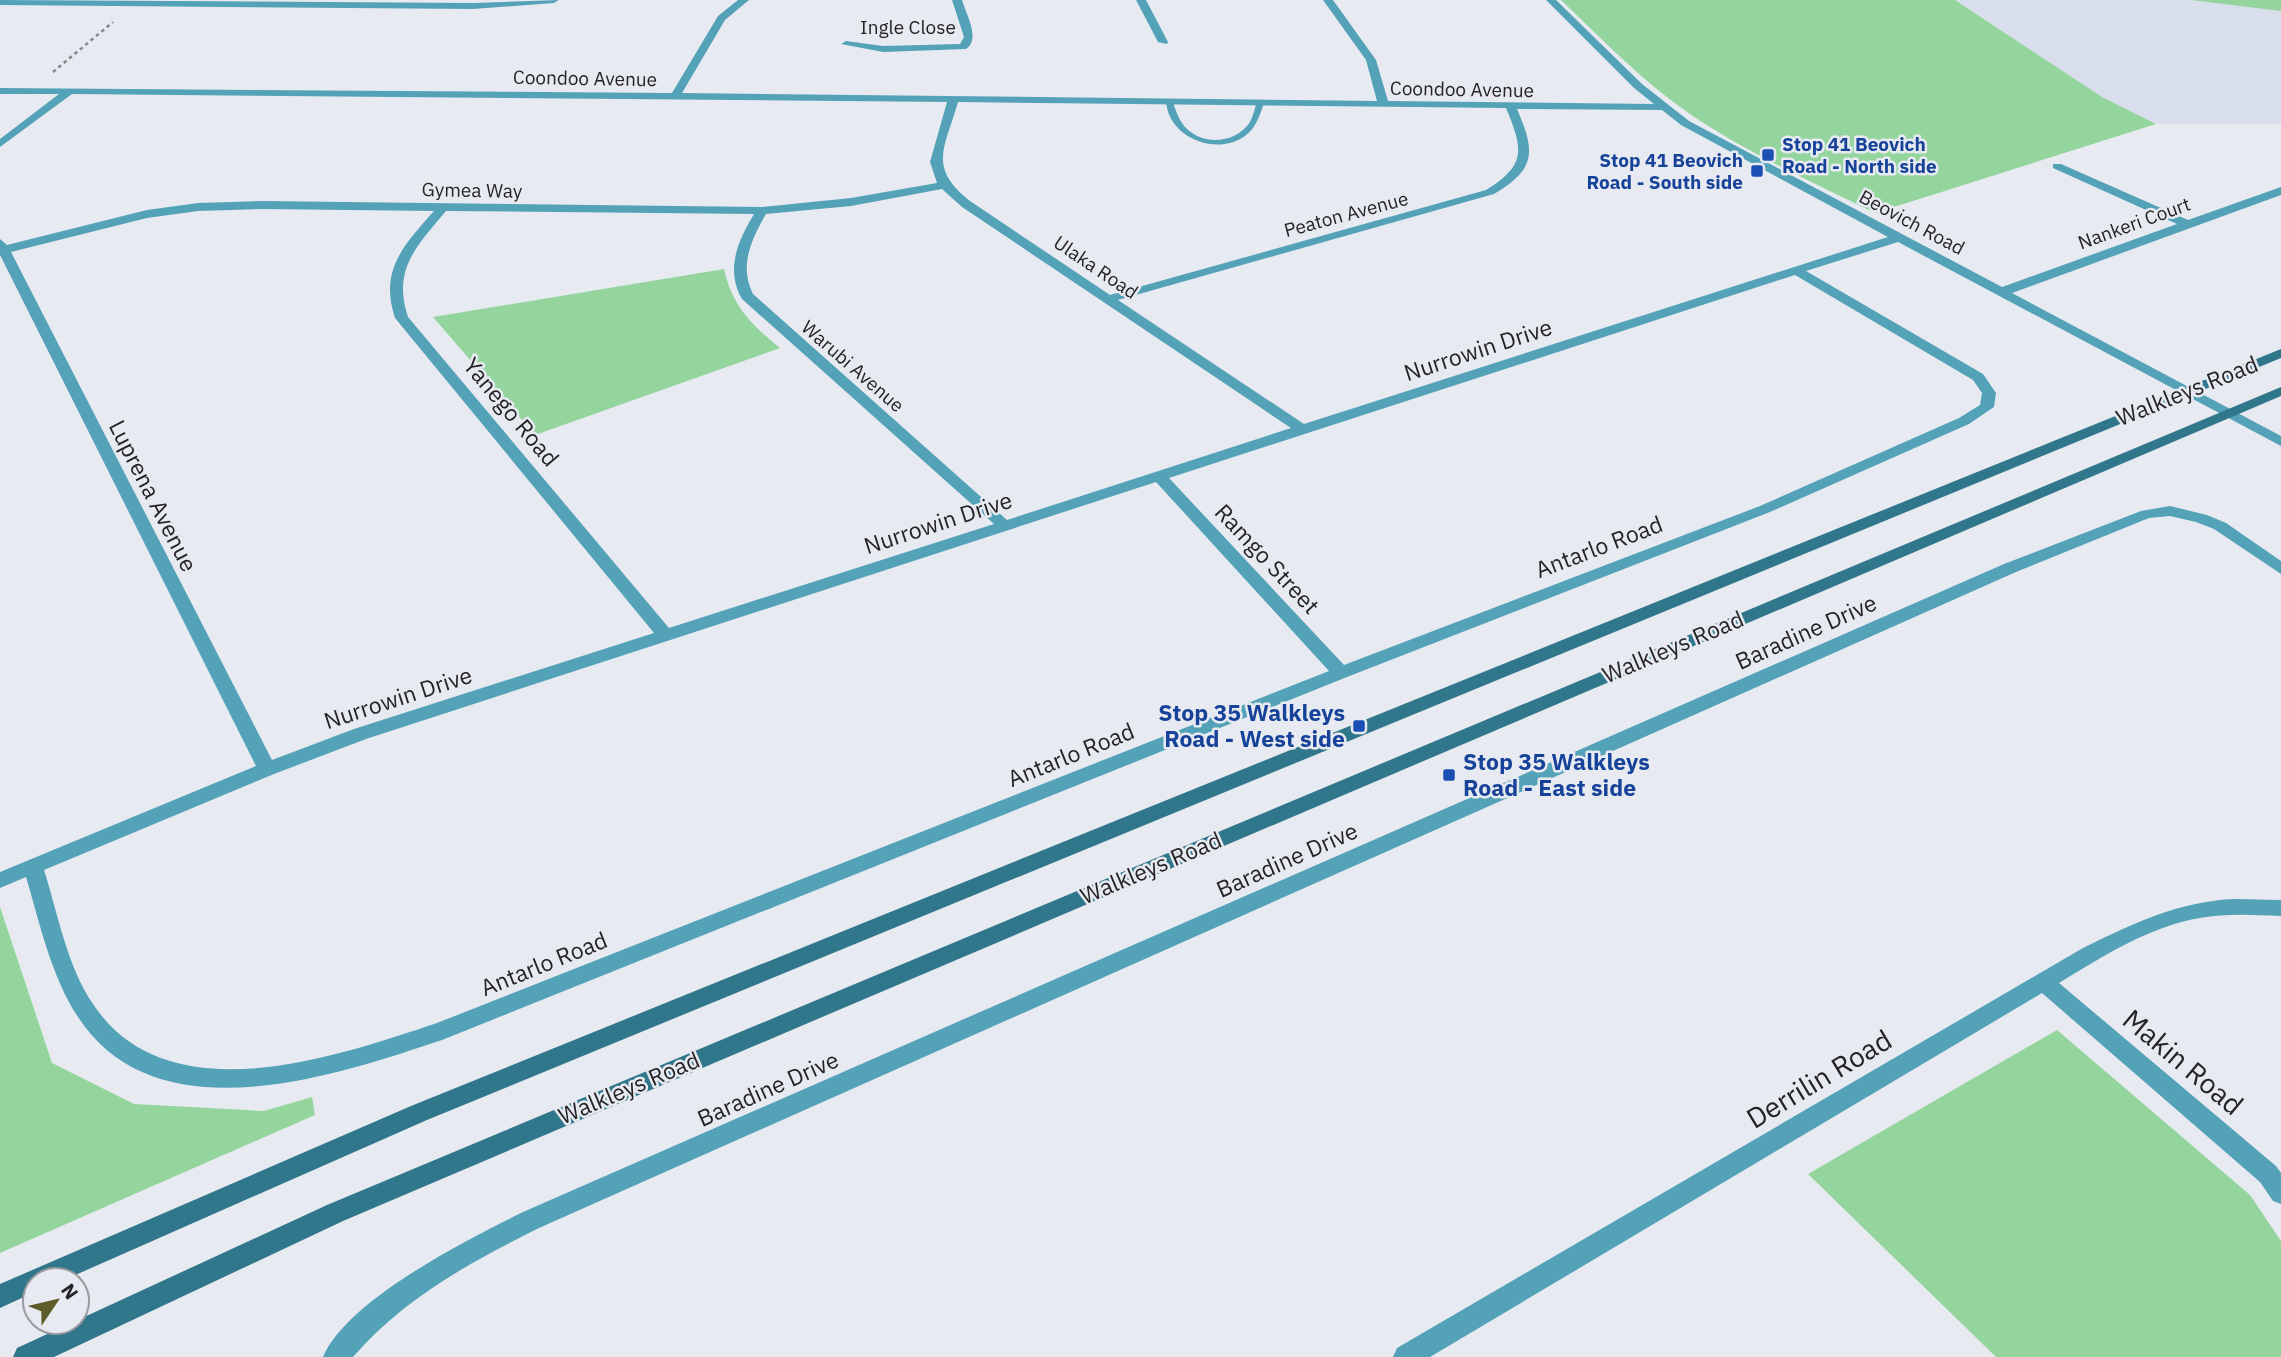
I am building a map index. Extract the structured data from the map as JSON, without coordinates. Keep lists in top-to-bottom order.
{
  "streets": {
    "main road": ["Walkleys Road"],
    "street": [
      "Ingle Close",
      "Coondoo Avenue",
      "Gymea Way",
      "Peaton Avenue",
      "Beovich Road",
      "Nankeri Court",
      "Ulaka Road",
      "Nurrowin Drive",
      "Warubi Avenue",
      "Yanego Road",
      "Luprena Avenue",
      "Antarlo Road",
      "Ramgo Street",
      "Baradine Drive",
      "Makin Road",
      "Derrilin Road"
    ]
  },
  "crossings": [
    ["Coondoo Avenue", "Peaton Avenue"],
    ["Coondoo Avenue", "Beovich Road"],
    ["Gymea Way", "Ulaka Road"],
    ["Gymea Way", "Warubi Avenue"],
    ["Gymea Way", "Yanego Road"],
    ["Gymea Way", "Luprena Avenue"],
    ["Peaton Avenue", "Ulaka Road"],
    ["Beovich Road", "Nankeri Court"],
    ["Beovich Road", "Nurrowin Drive"],
    ["Ulaka Road", "Nurrowin Drive"],
    ["Nurrowin Drive", "Warubi Avenue"],
    ["Nurrowin Drive", "Yanego Road"],
    ["Nurrowin Drive", "Luprena Avenue"],
    ["Nurrowin Drive", "Antarlo Road"],
    ["Nurrowin Drive", "Ramgo Street"],
    ["Antarlo Road", "Ramgo Street"],
    ["Makin Road", "Derrilin Road"]
  ],
  "places": {
    "transit": [
      "Stop 41 Beovich Road - North side",
      "Stop 41 Beovich Road - South side",
      "Stop 35 Walkleys Road - West side",
      "Stop 35 Walkleys Road - East side"
    ]
  },
  "north": "top right"
}
